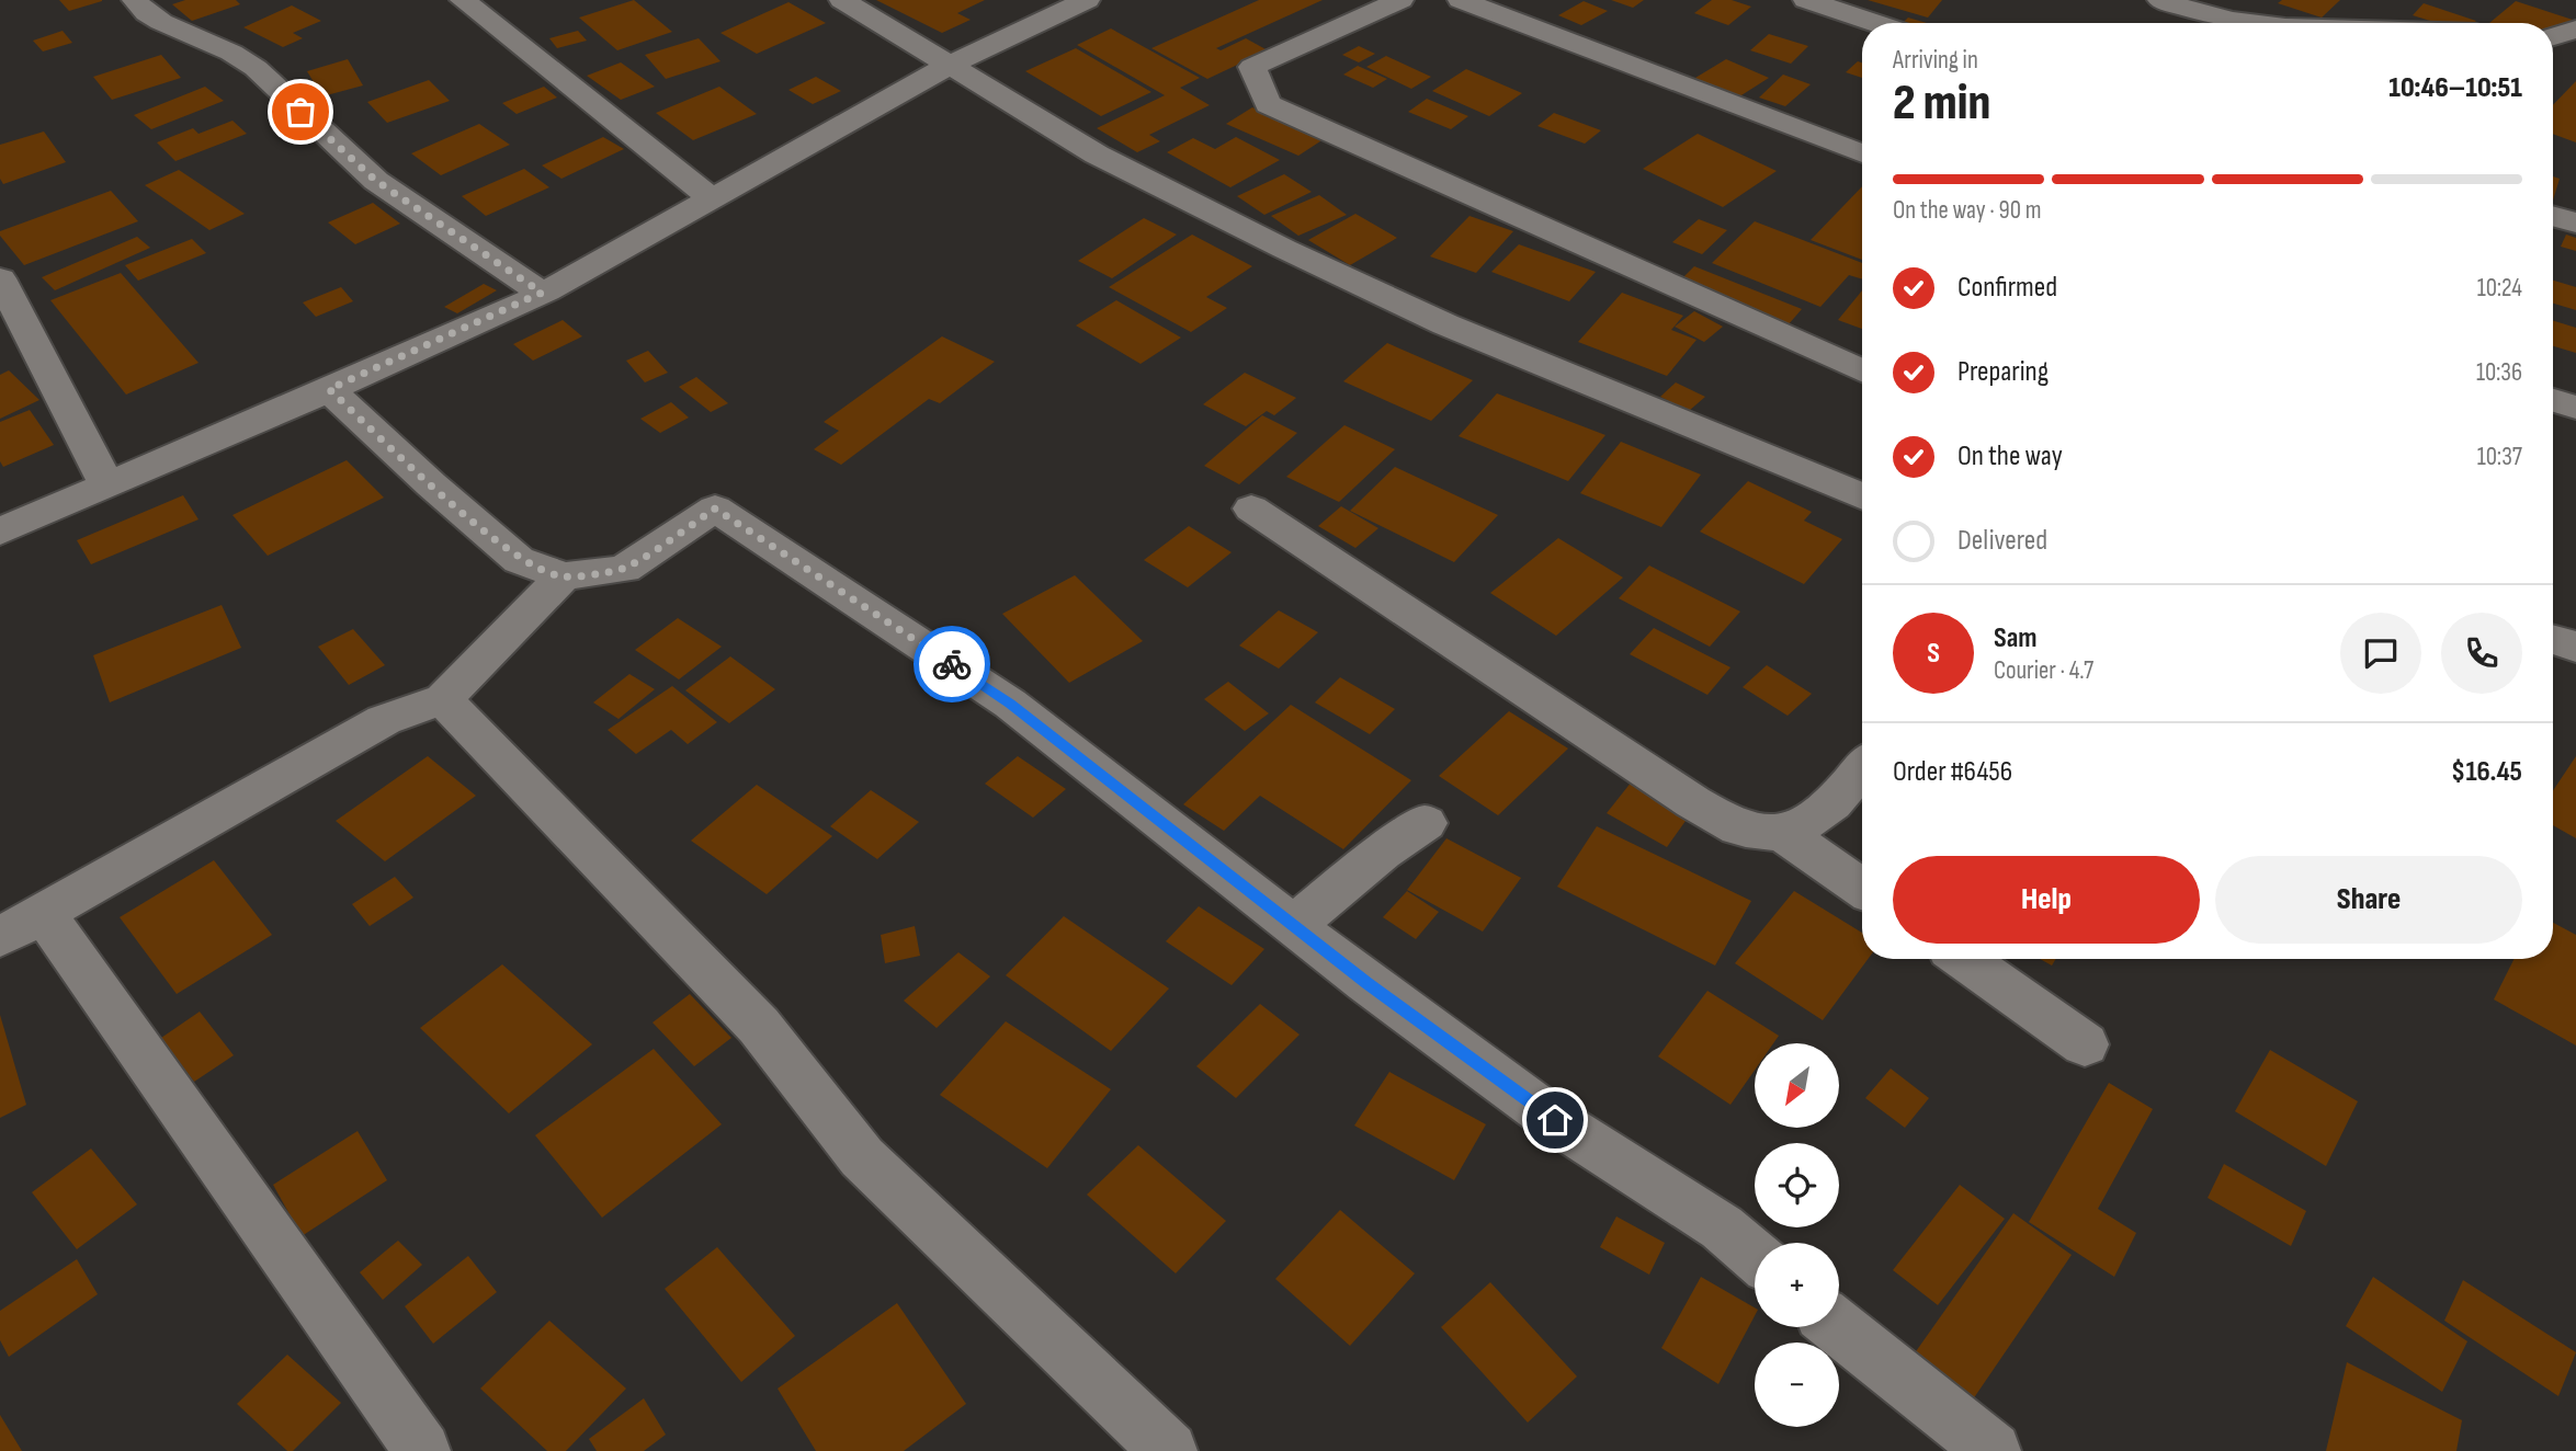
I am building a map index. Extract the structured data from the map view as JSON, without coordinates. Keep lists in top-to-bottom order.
{
  "north": "bottom left",
  "page": {
    "heading": ["2 min", "Arriving in", "10:46–10:51"],
    "panel": [
      "Sam",
      "Courier · 4.7",
      "Order #6456",
      "$16.45"
    ],
    "bar": "On the way · 90 m",
    "list": [
      ["Confirmed", "10:24"],
      ["Preparing", "10:36"],
      ["On the way", "10:37"],
      "Delivered"
    ],
    "round": "S",
    "buttons": ["Help", "Share"],
    "map_buttons": ["+", "−"]
  }
}
